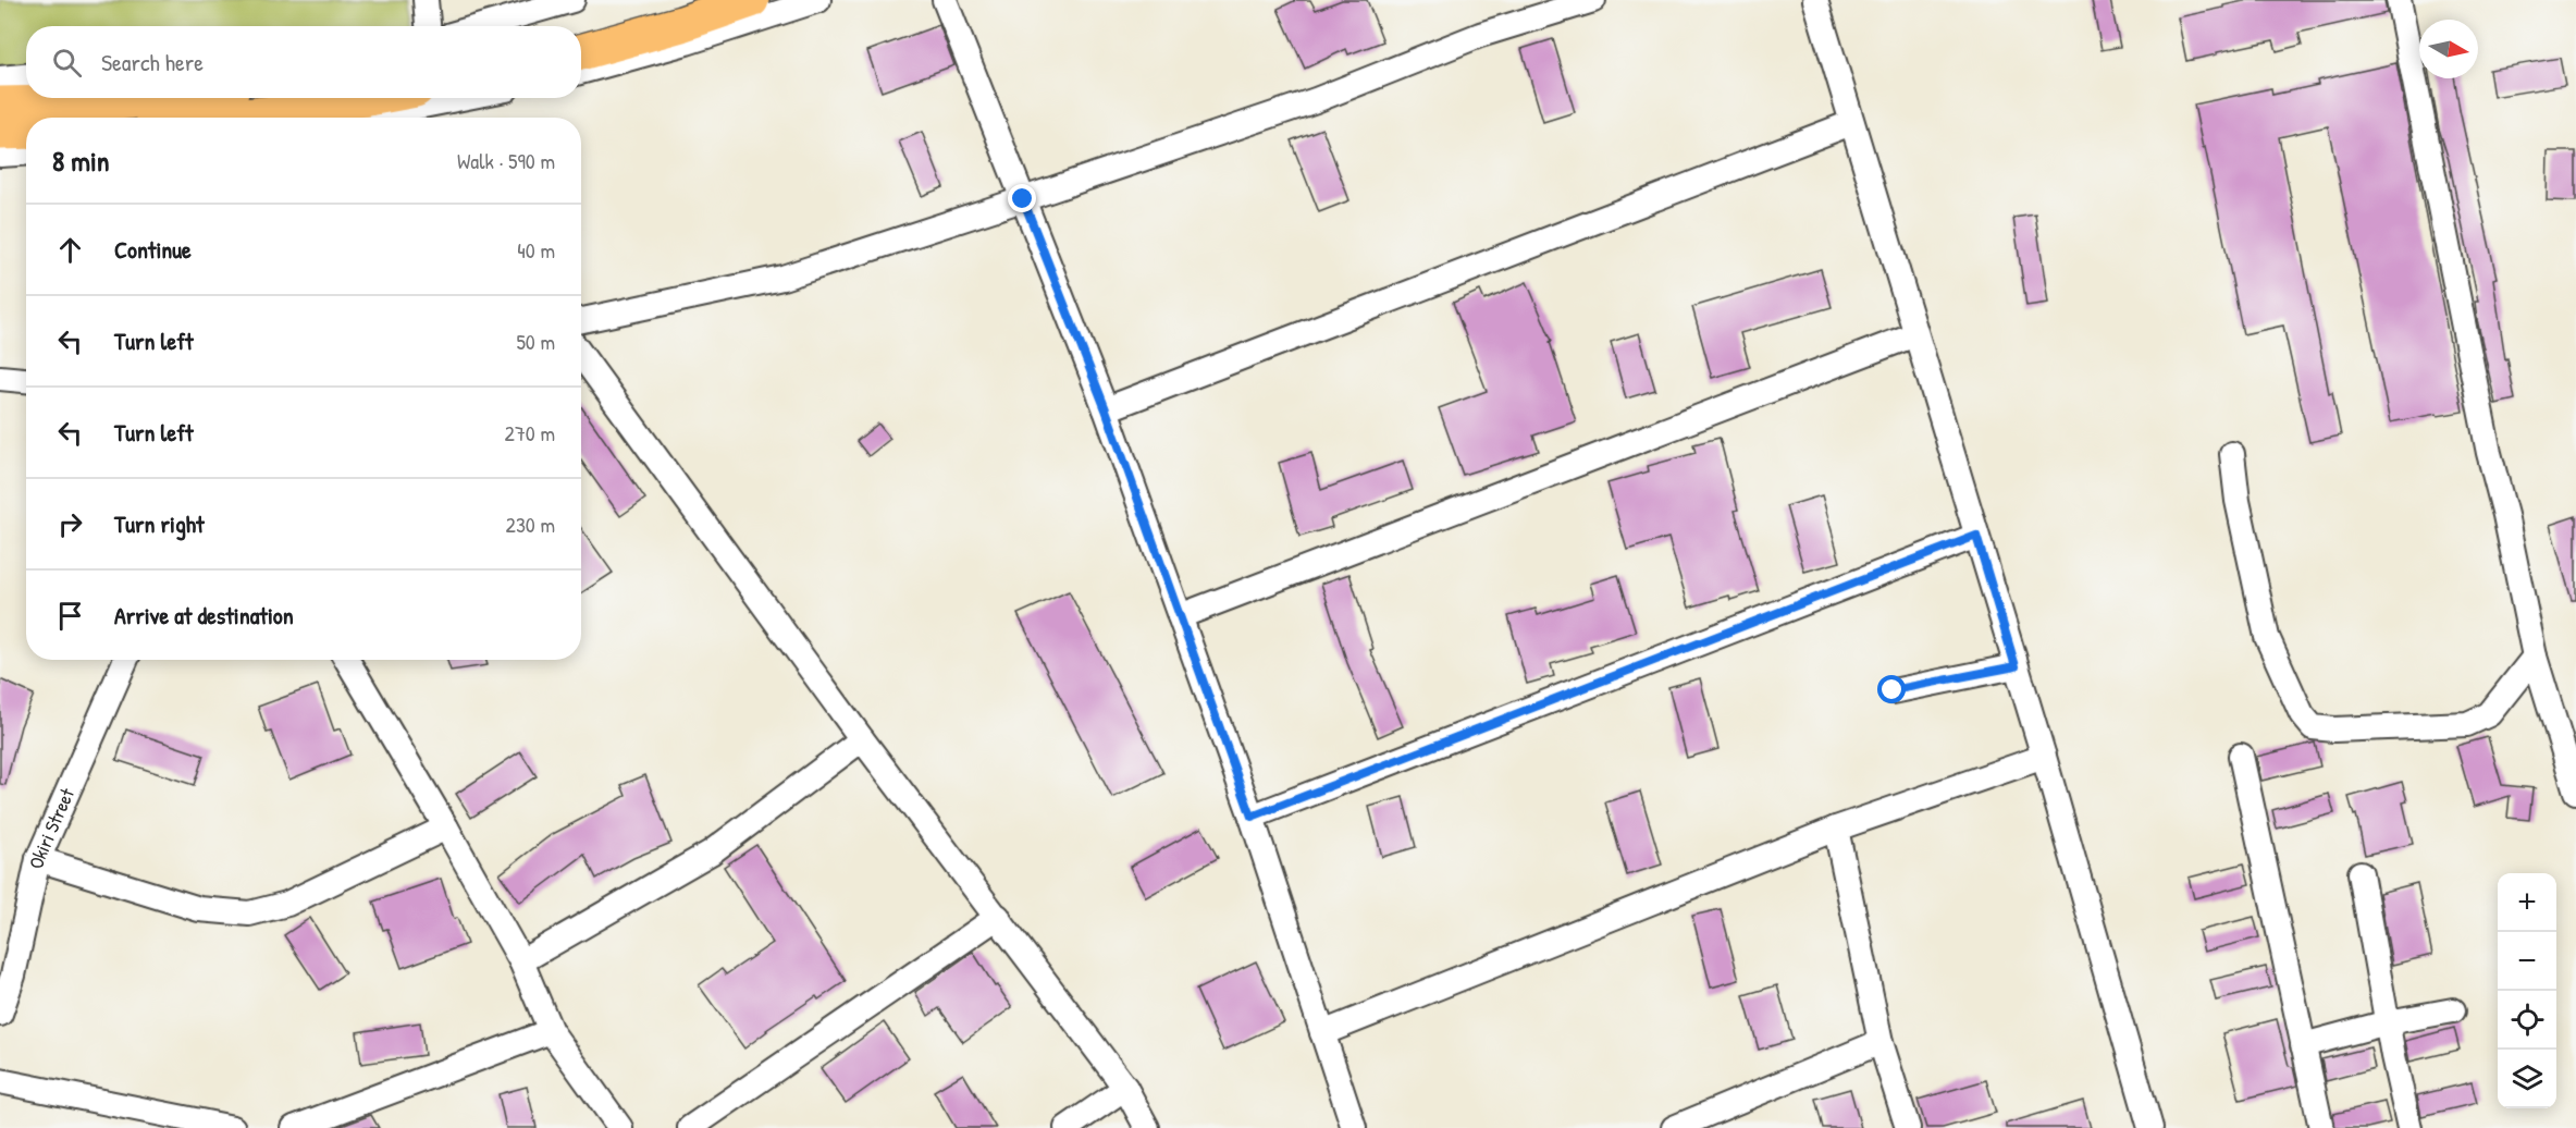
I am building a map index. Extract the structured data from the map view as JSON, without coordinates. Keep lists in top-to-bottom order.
{
  "streets": {
    "street": ["Okiri Street"]
  },
  "north": "right",
  "page": {
    "search": "Search here",
    "heading": ["8 min", "Walk · 590 m"],
    "list": [
      ["Continue", "40 m"],
      ["Turn left", "50 m"],
      ["Turn left", "270 m"],
      ["Turn right", "230 m"],
      "Arrive at destination"
    ],
    "map_buttons": ["+", "−"]
  }
}
